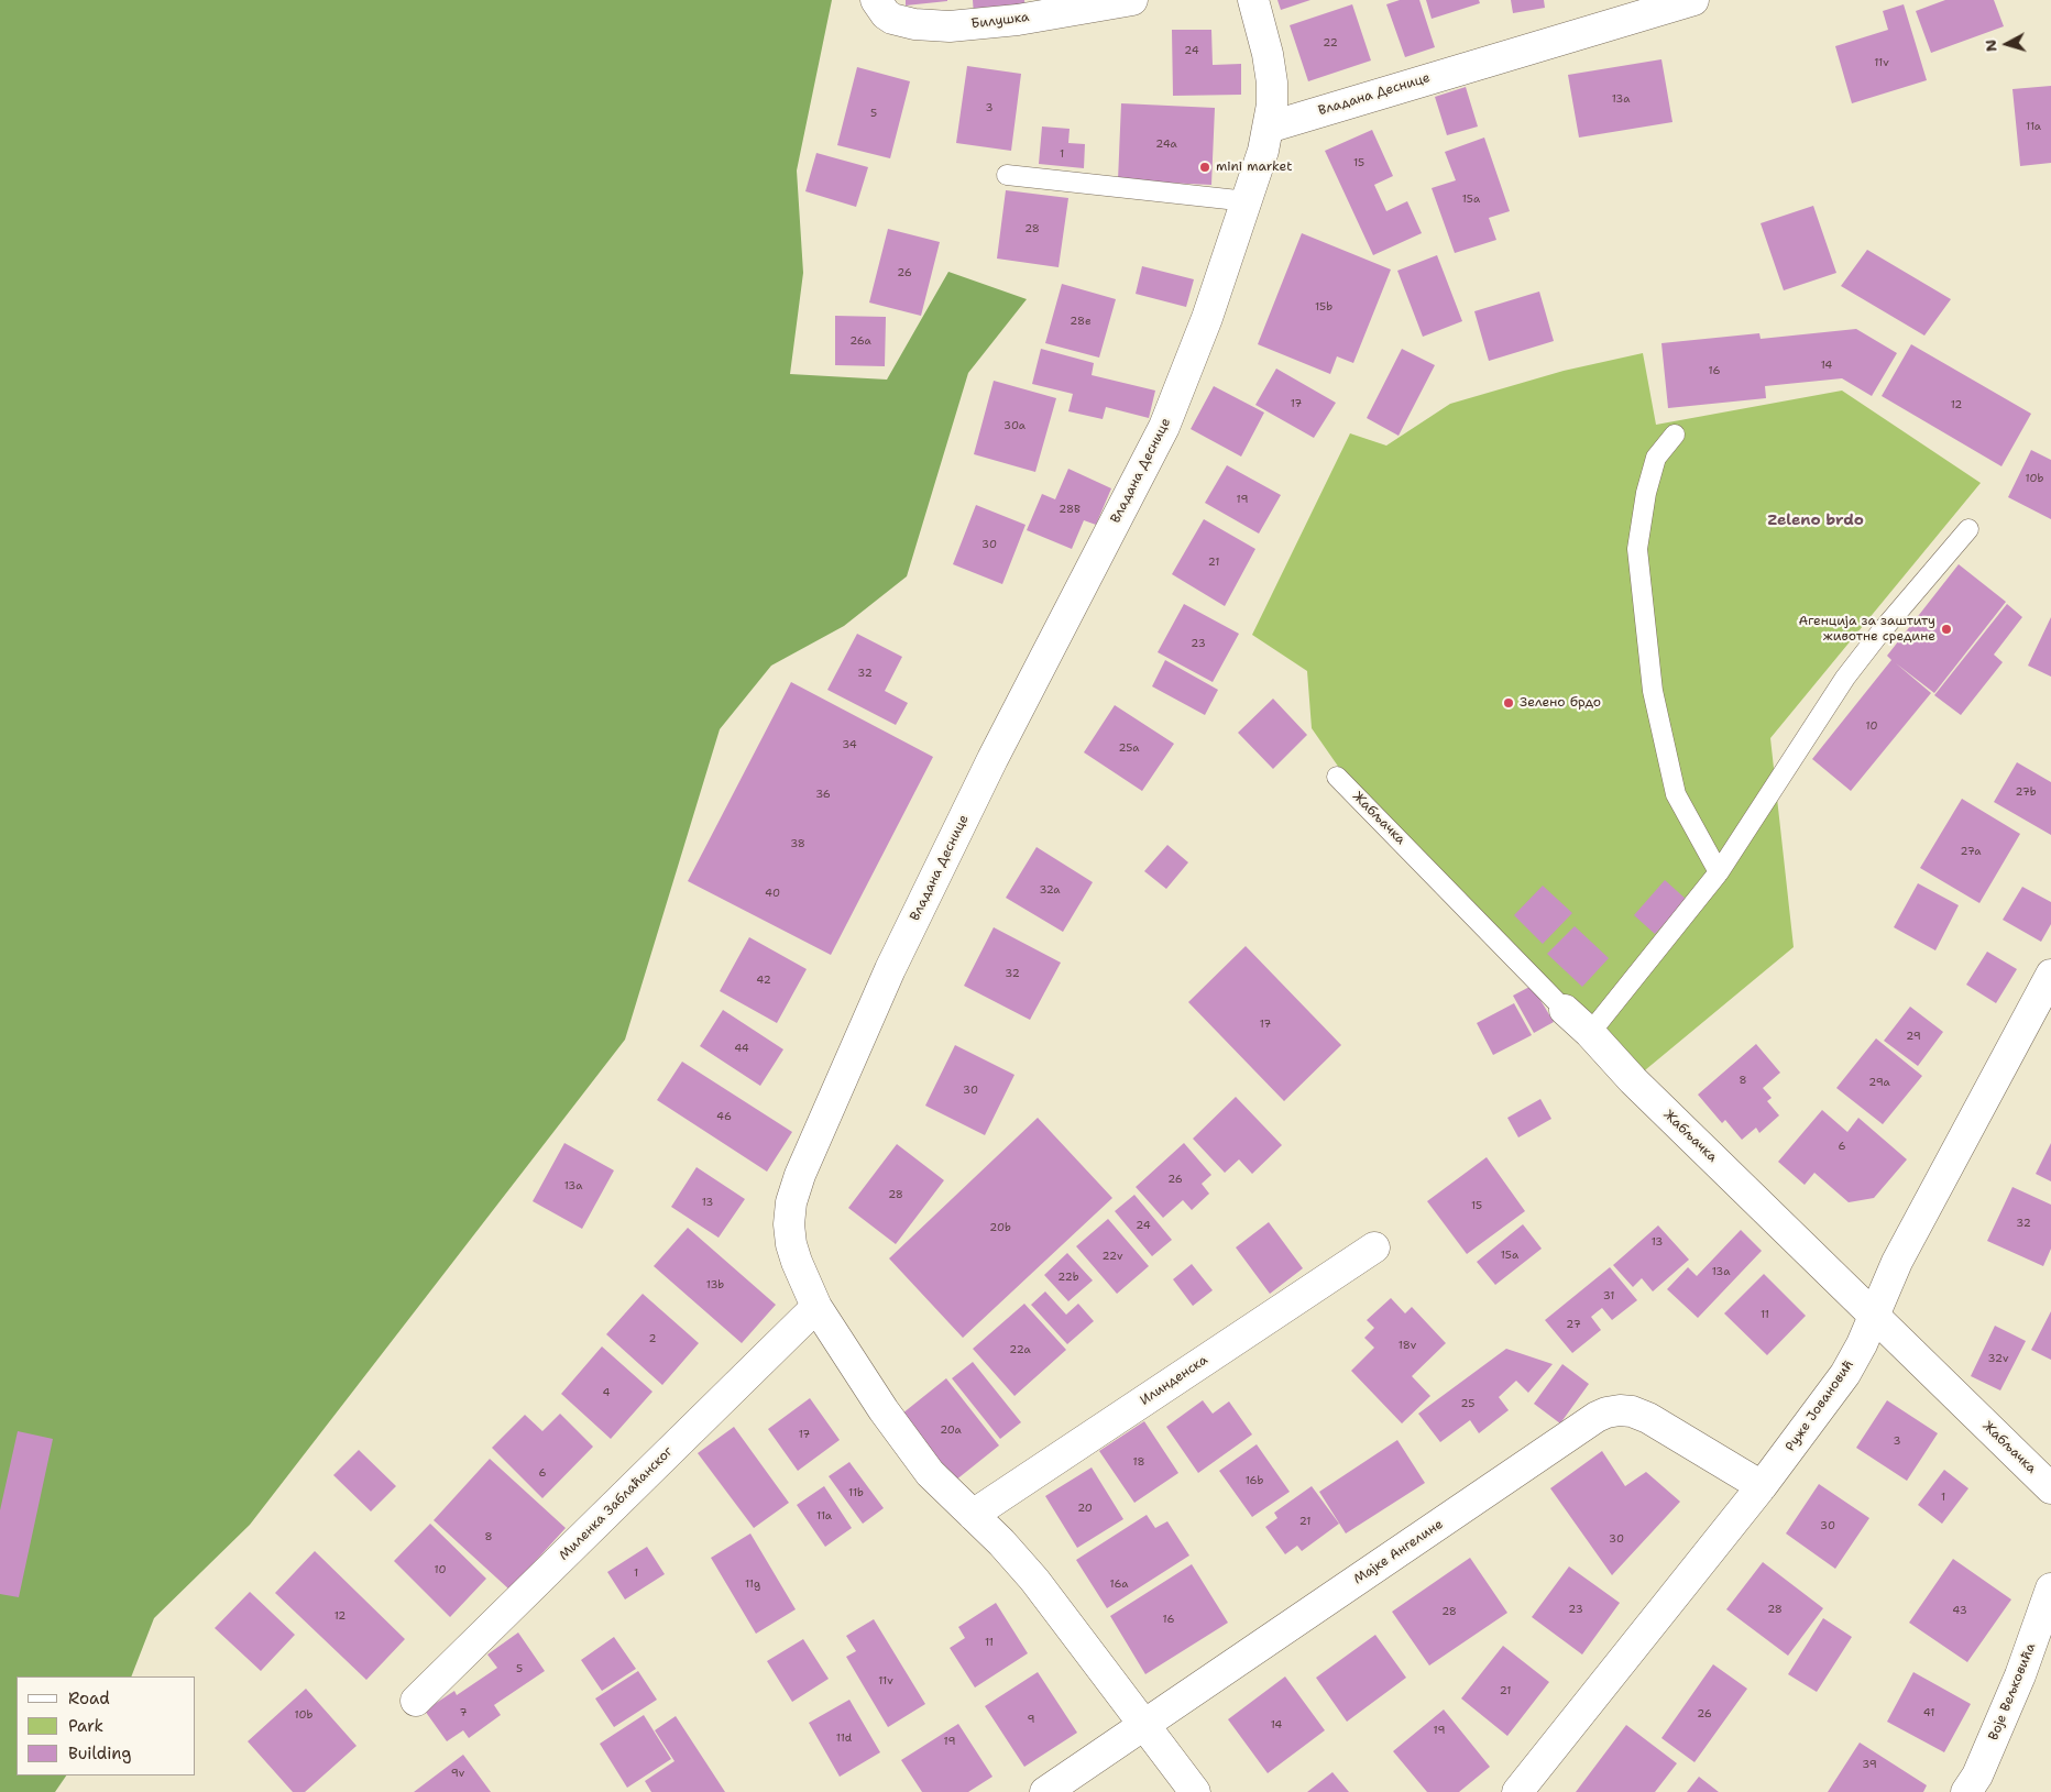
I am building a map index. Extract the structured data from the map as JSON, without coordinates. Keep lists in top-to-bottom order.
{
  "streets": {
    "street": [
      "Билушка",
      "Владана Деснице",
      "Жабљачка",
      "Илинденска",
      "Руже Јовановић",
      "Миленка Заблаћанског",
      "Мајке Ангелине",
      "Воје Вељковића"
    ]
  },
  "crossings": [
    ["Владана Деснице", "Миленка Заблаћанског"],
    ["Жабљачка", "Руже Јовановић"],
    ["Руже Јовановић", "Мајке Ангелине"]
  ],
  "districts": ["Zeleno brdo"],
  "places": ["mini market", "Агенција за заштиту животне средине", "Зелено брдо"],
  "house_numbers": [
    "22",
    "24",
    "11v",
    "13a",
    "3",
    "5",
    "11a",
    "24a",
    "1",
    "15",
    "15a",
    "28",
    "26",
    "15b",
    "28e",
    "26a",
    "14",
    "16",
    "17",
    "12",
    "30a",
    "10b",
    "19",
    "28В",
    "30",
    "21",
    "23",
    "32",
    "10",
    "34",
    "25a",
    "27b",
    "36",
    "38",
    "27a",
    "32a",
    "40",
    "32",
    "42",
    "17",
    "29",
    "44",
    "8",
    "29a",
    "30",
    "46",
    "6",
    "26",
    "13a",
    "28",
    "13",
    "15",
    "32",
    "24",
    "20b",
    "13",
    "15a",
    "22v",
    "13a",
    "22b",
    "13b",
    "31",
    "11",
    "27",
    "2",
    "18v",
    "22a",
    "32v",
    "4",
    "25",
    "20a",
    "17",
    "3",
    "18",
    "6",
    "16b",
    "11b",
    "1",
    "20",
    "11a",
    "21",
    "30",
    "8",
    "30",
    "10",
    "1",
    "11g",
    "16a",
    "23",
    "28",
    "43",
    "28",
    "12",
    "16",
    "11",
    "5",
    "11v",
    "21",
    "7",
    "41",
    "26",
    "10b",
    "9",
    "14",
    "19",
    "11d",
    "19",
    "39",
    "9v"
  ],
  "legend": ["Road", "Park", "Building"],
  "north": "left"
}
